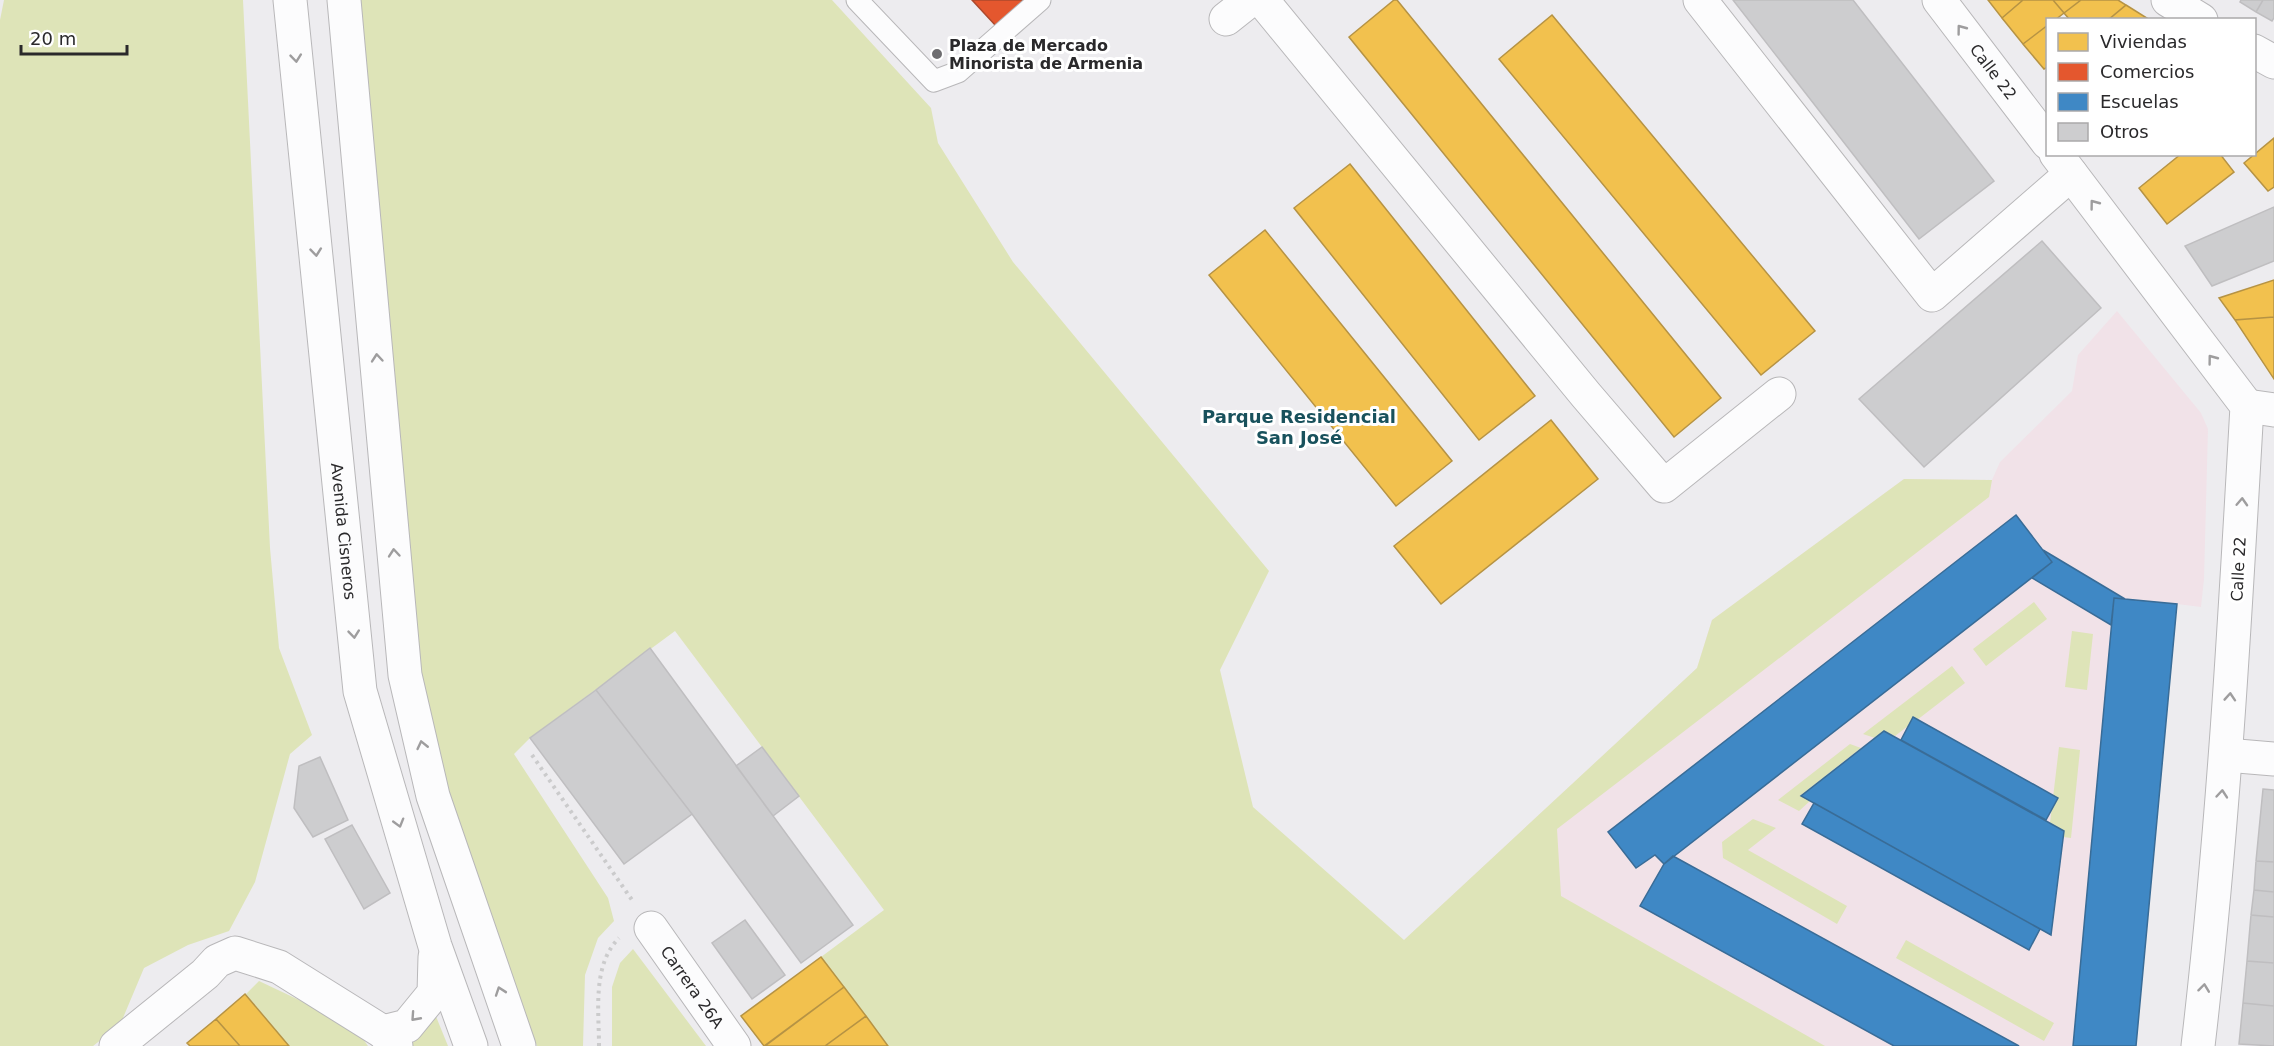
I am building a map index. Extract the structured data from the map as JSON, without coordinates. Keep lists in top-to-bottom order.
{
  "streets": {
    "street": ["Calle 22", "Avenida Cisneros", "Carrera 26A"]
  },
  "one_way": ["Calle 22"],
  "districts": ["Parque Residencial San José"],
  "places": ["Plaza de Mercado Minorista de Armenia"],
  "legend": [
    "Viviendas",
    "Comercios",
    "Escuelas",
    "Otros"
  ],
  "scale_bar": "20 m"
}
